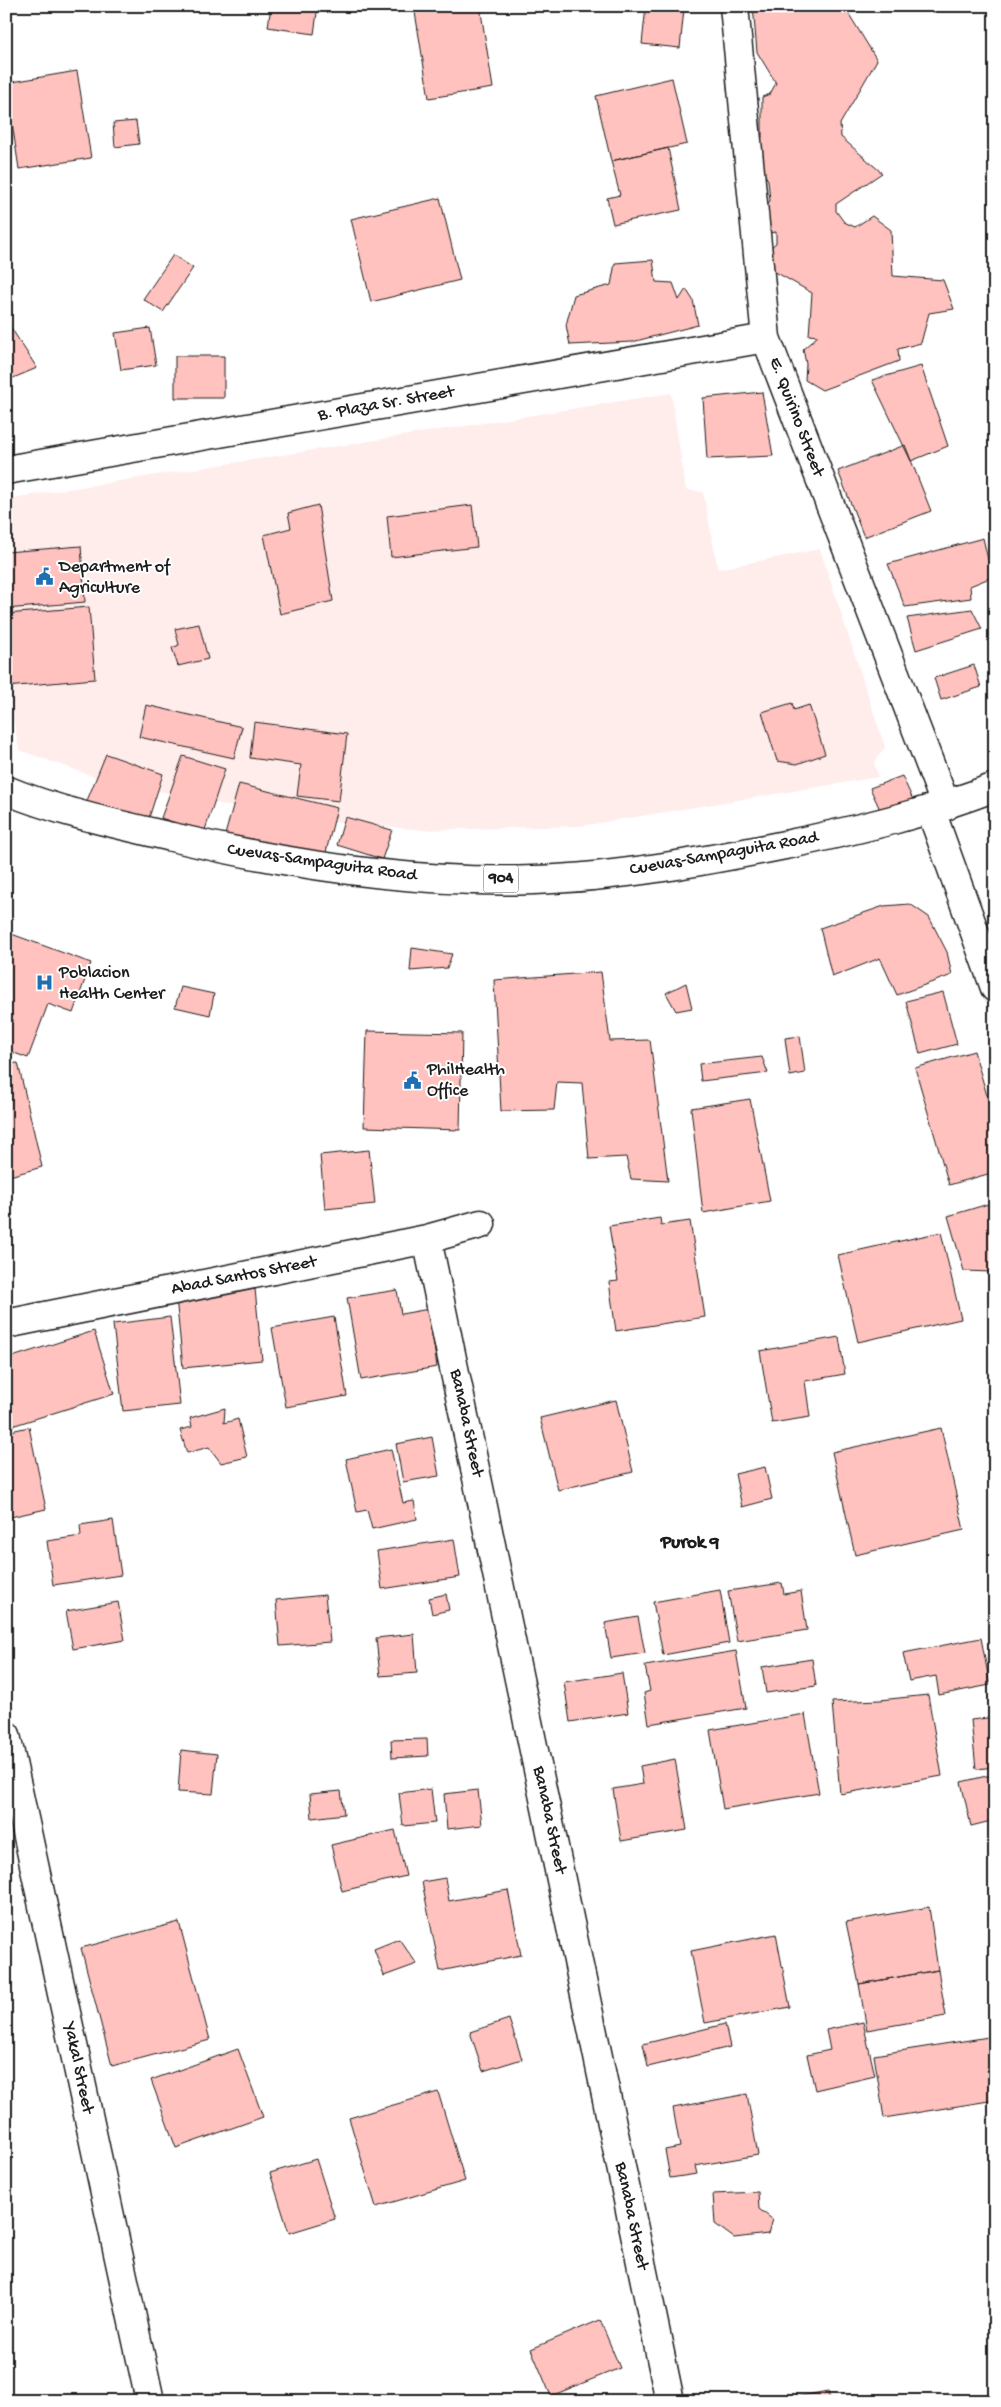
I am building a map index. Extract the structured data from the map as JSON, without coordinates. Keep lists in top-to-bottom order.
{
  "streets": {
    "street": [
      "B. Plaza Sr. Street",
      "E. Quirino Street",
      "Cuevas-Sampaguita Road",
      "904",
      "Abad Santos Street",
      "Banaba Street",
      "Yakal Street"
    ]
  },
  "crossings": [
    ["B. Plaza Sr. Street", "E. Quirino Street"],
    ["E. Quirino Street", "Cuevas-Sampaguita Road"],
    ["Abad Santos Street", "Banaba Street"]
  ],
  "districts": ["Purok 9"],
  "places": {
    "public building": ["Department of Agriculture", "PhilHealth Office"],
    "hospital": ["Poblacion Health Center"]
  }
}
